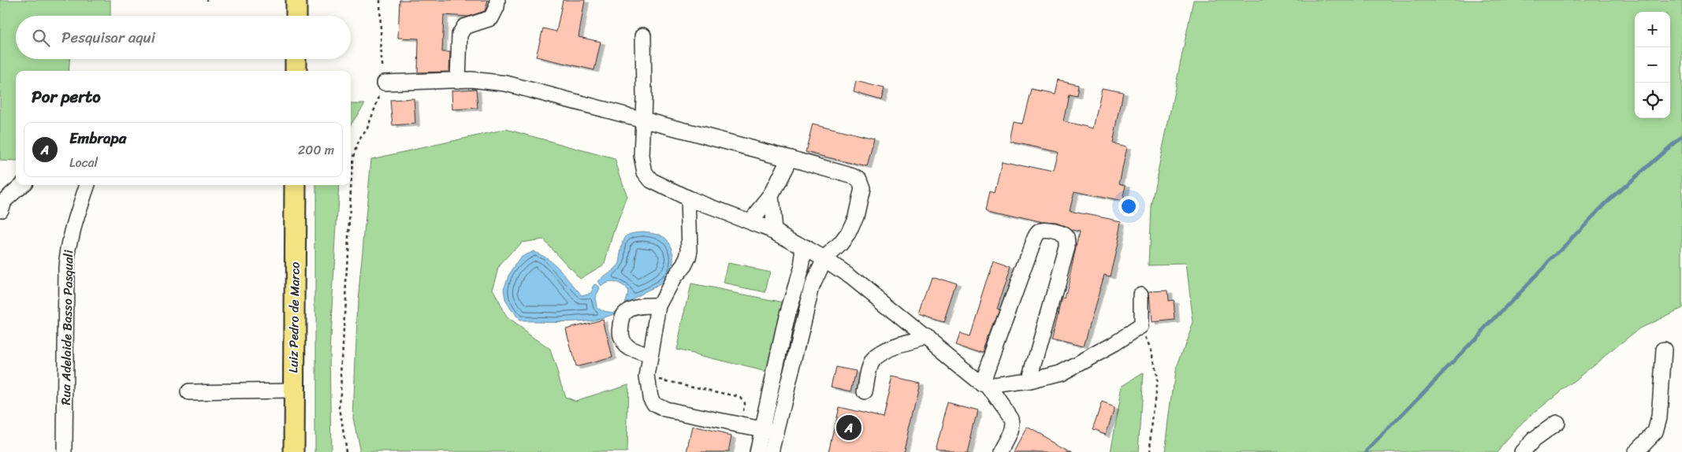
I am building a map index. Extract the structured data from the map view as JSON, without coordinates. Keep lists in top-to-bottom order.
{
  "streets": {
    "main road": ["Luiz Pedro de Marco"],
    "street": ["Rua Adelaide Basso Pasquali"]
  },
  "page": {
    "map_buttons": ["+", "−"],
    "search": "Pesquisar aqui",
    "heading": "Por perto",
    "list": [
      {
        "mark": "A",
        "name": "Embrapa",
        "note": "Local",
        "value": "200 m"
      }
    ],
    "pins": "A"
  }
}
